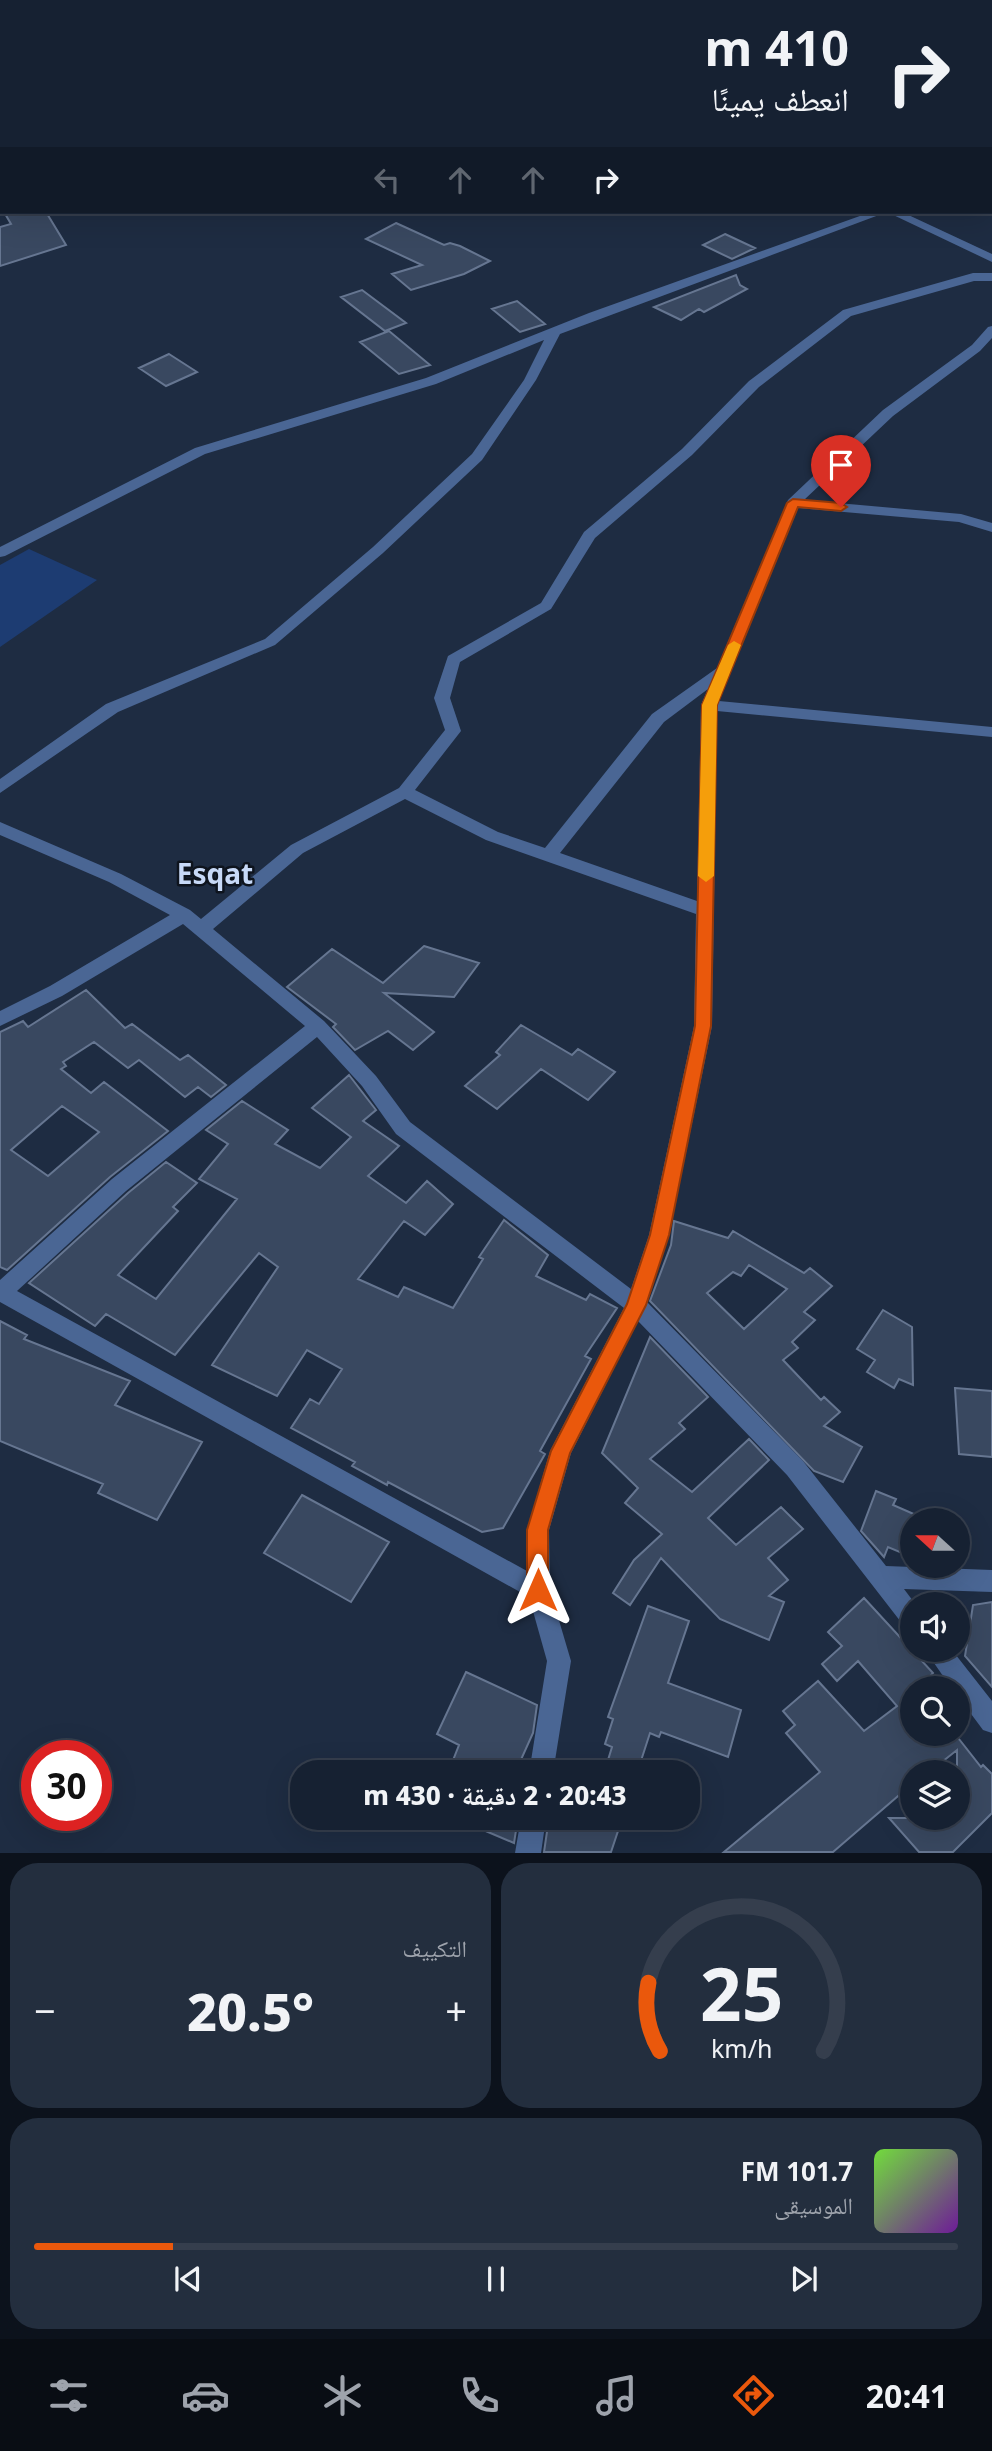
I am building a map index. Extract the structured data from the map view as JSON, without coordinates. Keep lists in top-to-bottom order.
{
  "districts": ["Esqat"],
  "north": "left",
  "page": {
    "turn": ["410 m", "انعطف يمينًا"],
    "limit": "30",
    "trip": "20:43 · 2 دقيقة · 430 m",
    "tile": "التكييف",
    "heat": ["−", "20.5°", "+"],
    "song": ["101.7 FM", "الموسيقى"],
    "tabs": "20:41",
    "gauge": ["25", "km/h"]
  }
}
